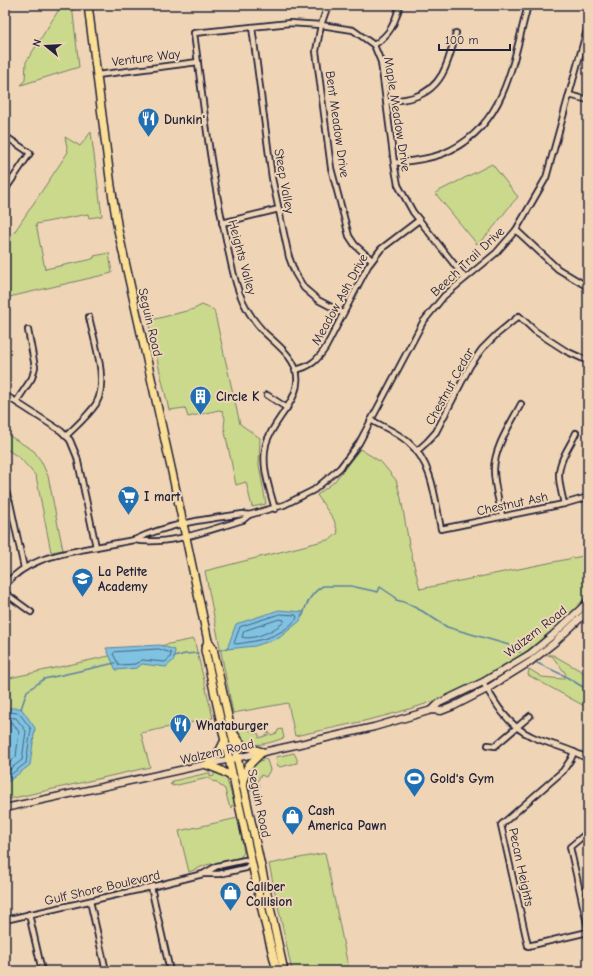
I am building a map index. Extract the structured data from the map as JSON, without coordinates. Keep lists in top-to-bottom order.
{
  "streets": {
    "main road": ["Seguin Road"],
    "street": [
      "Venture Way",
      "Maple Meadow Drive",
      "Bent Meadow Drive",
      "Steep Valley",
      "Heights Valley",
      "Beech Trail Drive",
      "Meadow Ash Drive",
      "Chestnut Cedar",
      "Chestnut Ash",
      "Walzem Road",
      "Pecan Heights",
      "Gulf Shore Boulevard"
    ]
  },
  "crossings": [
    ["Venture Way", "Heights Valley"],
    ["Venture Way", "Seguin Road"],
    ["Maple Meadow Drive", "Bent Meadow Drive"],
    ["Maple Meadow Drive", "Steep Valley"],
    ["Maple Meadow Drive", "Heights Valley"],
    ["Maple Meadow Drive", "Beech Trail Drive"],
    ["Maple Meadow Drive", "Meadow Ash Drive"],
    ["Bent Meadow Drive", "Meadow Ash Drive"],
    ["Steep Valley", "Meadow Ash Drive"],
    ["Heights Valley", "Meadow Ash Drive"],
    ["Beech Trail Drive", "Seguin Road"],
    ["Seguin Road", "Walzem Road"],
    ["Seguin Road", "Gulf Shore Boulevard"],
    ["Chestnut Cedar", "Chestnut Ash"]
  ],
  "places": {
    "restaurant": ["Dunkin'", "Whataburger"],
    "building": ["Circle K"],
    "supermarket": ["I mart"],
    "school or university": ["La Petite Academy"],
    "sports": ["Gold's Gym"],
    "shop": ["Cash America Pawn", "Caliber Collision"]
  },
  "scale_bar": "100 m",
  "north": "left"
}
